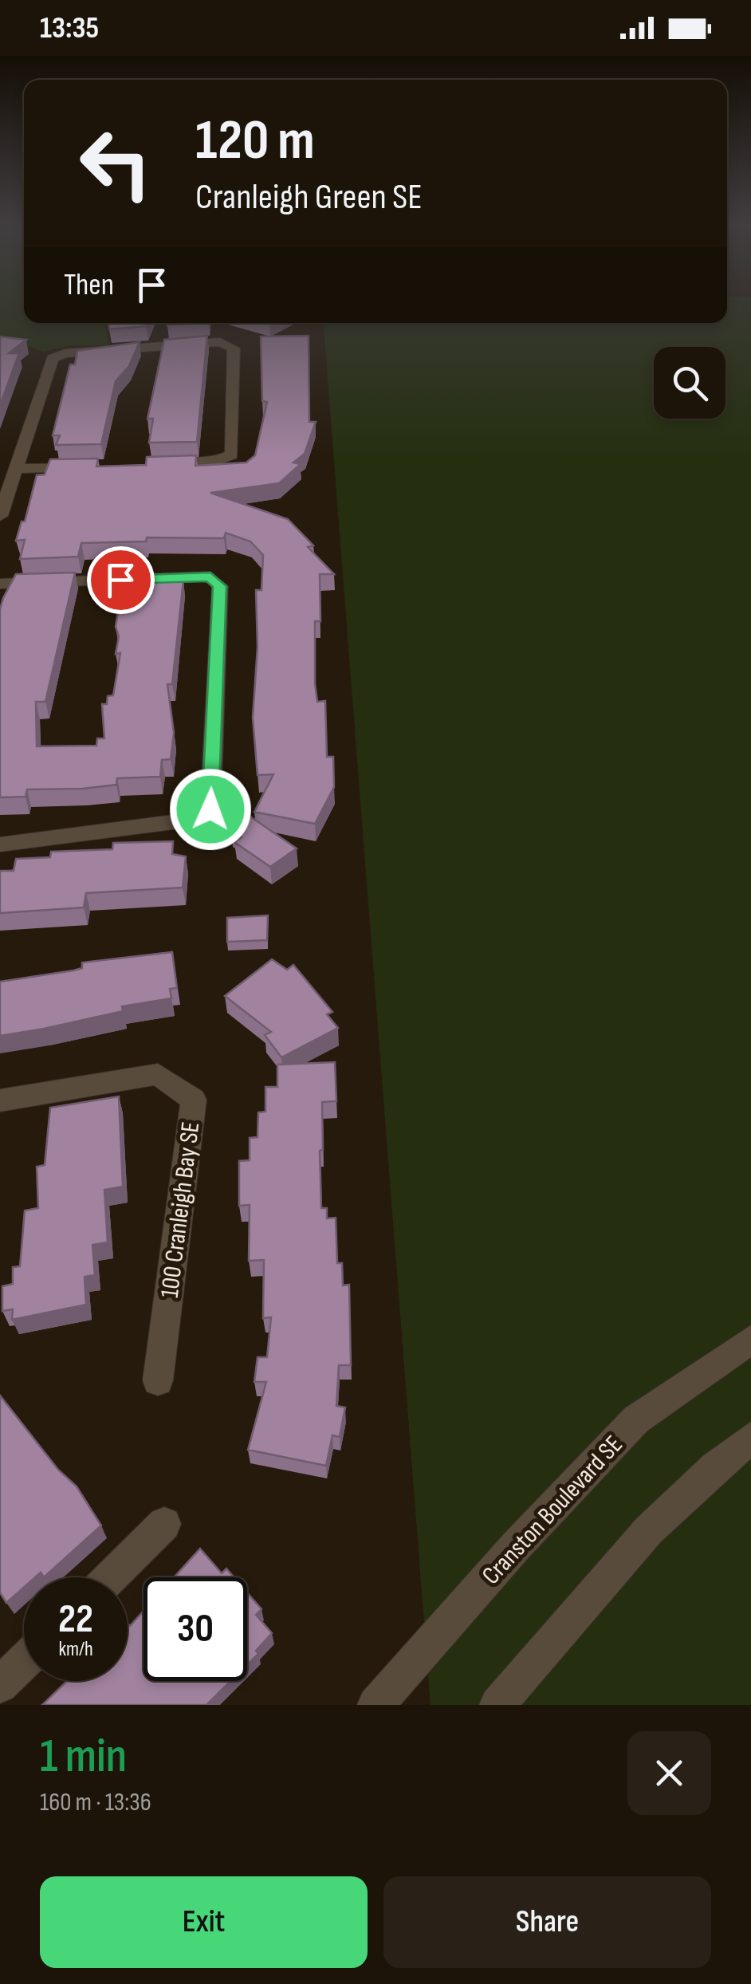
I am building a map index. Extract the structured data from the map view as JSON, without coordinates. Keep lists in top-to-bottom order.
{
  "streets": {
    "street": ["100 Cranleigh Bay SE", "Cranston Boulevard SE"]
  },
  "page": {
    "status": "13:35",
    "turn": ["120 m", "Cranleigh Green SE"],
    "then": "Then",
    "speed": "22 km/h",
    "limit": "30",
    "heading": ["1 min", "160 m · 13:36"],
    "buttons": ["Exit", "Share"]
  }
}
